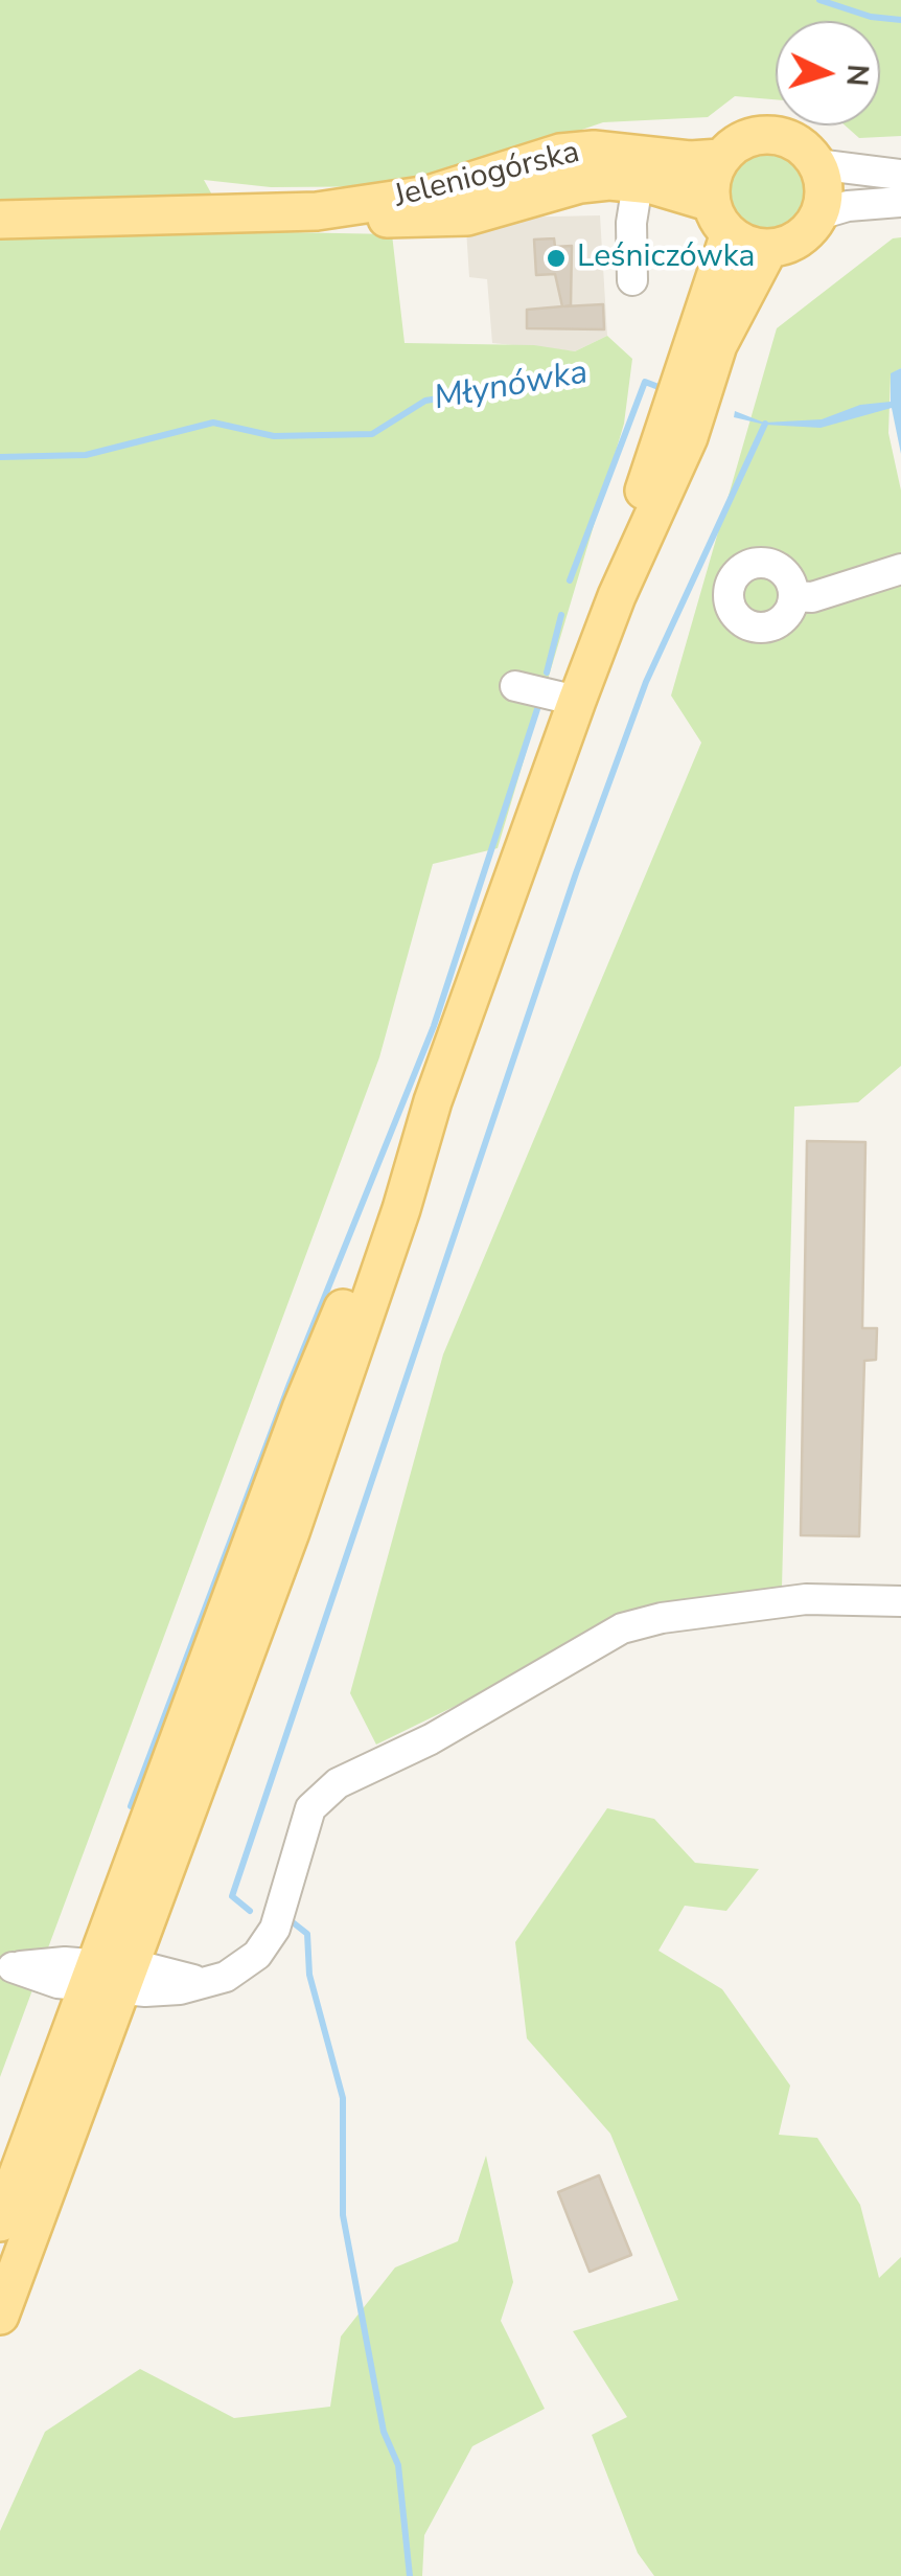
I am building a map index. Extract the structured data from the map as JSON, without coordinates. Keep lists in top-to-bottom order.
{
  "streets": {
    "main road": ["Jeleniogórska"]
  },
  "water": ["Młynówka"],
  "places": ["Leśniczówka"],
  "north": "right"
}
